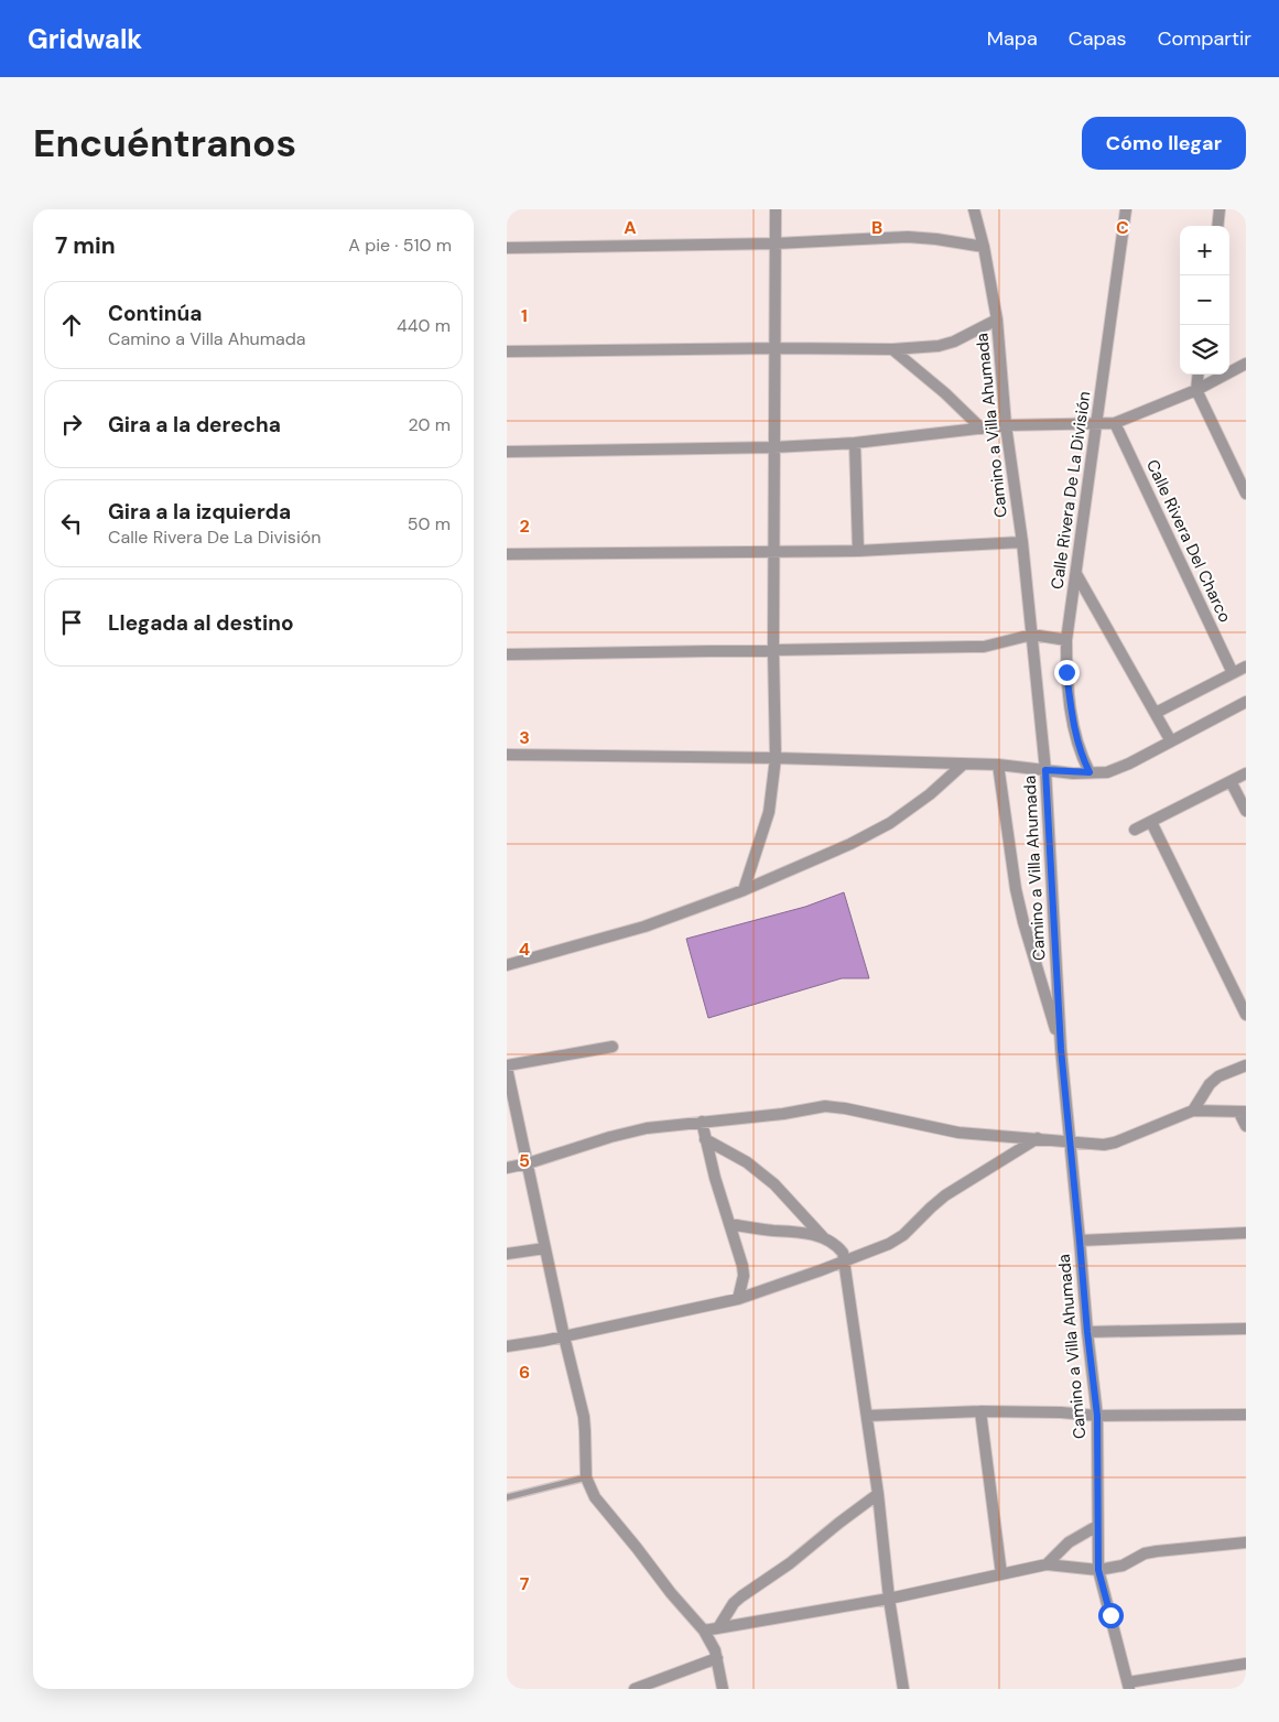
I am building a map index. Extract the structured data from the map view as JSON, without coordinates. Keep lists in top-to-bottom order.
{
  "streets": {
    "street": ["Camino a Villa Ahumada", "Calle Rivera De La División", "Calle Rivera Del Charco"]
  },
  "page": {
    "header": "Gridwalk",
    "nav": ["Mapa", "Capas", "Compartir"],
    "buttons": "Cómo llegar",
    "title": "Encuéntranos",
    "heading": ["7 min", "A pie · 510 m"],
    "map_buttons": ["+", "−"],
    "list": [
      ["Continúa", "Camino a Villa Ahumada", "440 m"],
      ["Gira a la derecha", "20 m"],
      ["Gira a la izquierda", "Calle Rivera De La División", "50 m"],
      "Llegada al destino"
    ]
  },
  "grid": {
    "columns": ["A", "B", "C"],
    "rows": [
      "1",
      "2",
      "3",
      "4",
      "5",
      "6",
      "7"
    ]
  }
}
